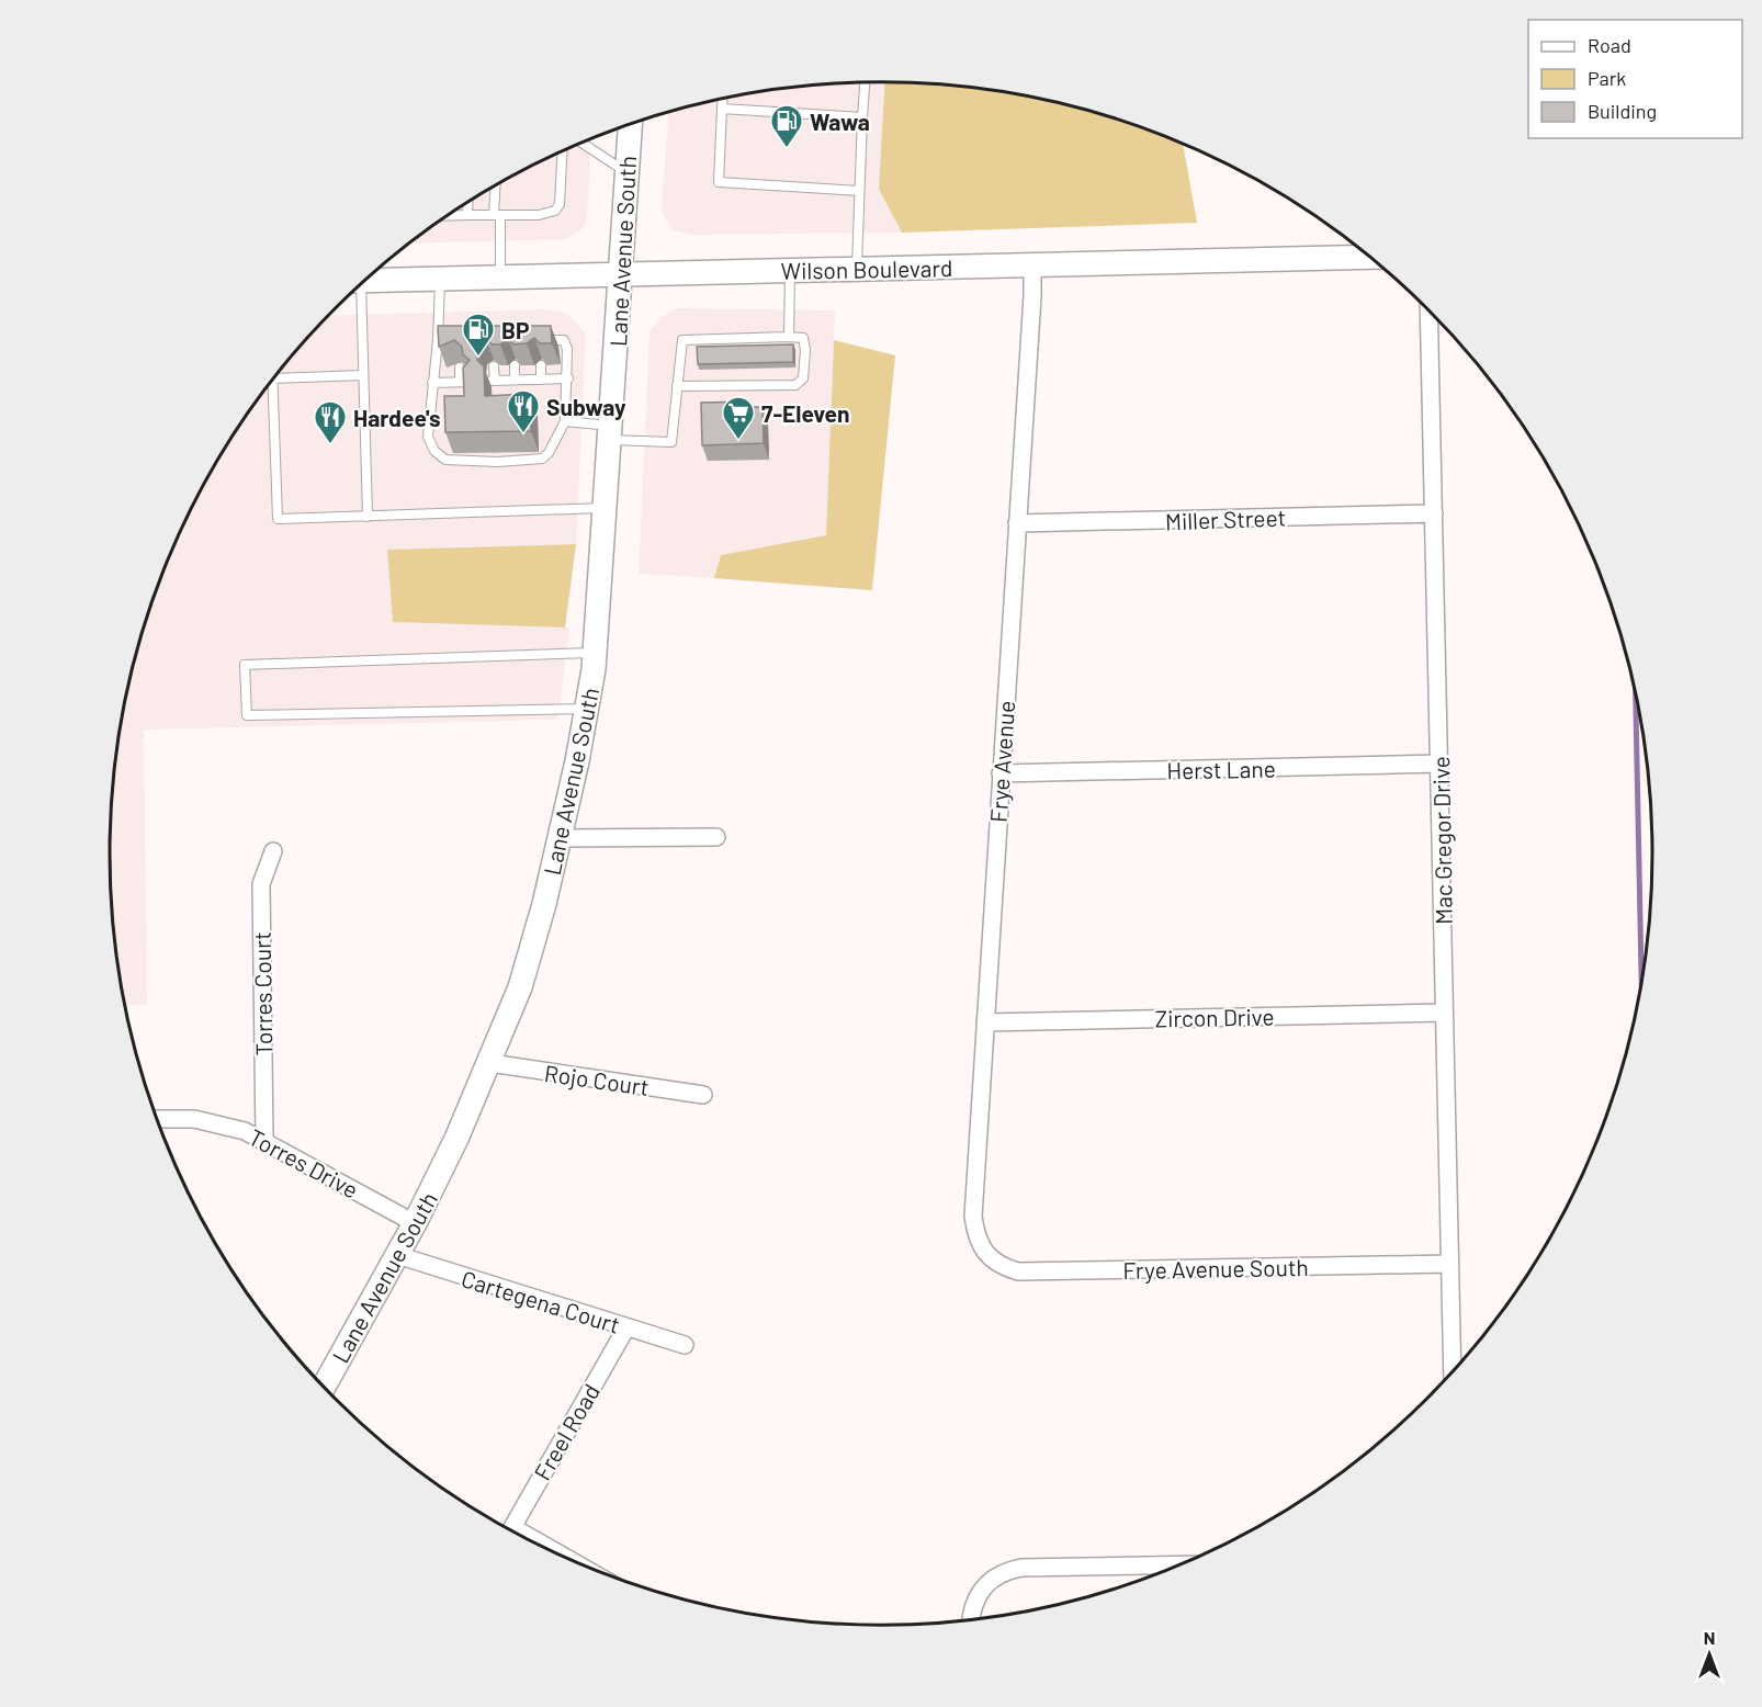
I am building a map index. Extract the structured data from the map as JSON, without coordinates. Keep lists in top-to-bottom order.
{
  "streets": {
    "main road": ["Lane Avenue South", "Wilson Boulevard"],
    "street": [
      "Miller Street",
      "Frye Avenue",
      "Herst Lane",
      "Mac Gregor Drive",
      "Torres Court",
      "Zircon Drive",
      "Rojo Court",
      "Torres Drive",
      "Frye Avenue South",
      "Cartegena Court",
      "Freel Road"
    ]
  },
  "crossings": [
    ["Lane Avenue South", "Wilson Boulevard"],
    ["Lane Avenue South", "Rojo Court"],
    ["Lane Avenue South", "Torres Drive"],
    ["Lane Avenue South", "Cartegena Court"],
    ["Wilson Boulevard", "Frye Avenue"],
    ["Miller Street", "Frye Avenue"],
    ["Miller Street", "Mac Gregor Drive"],
    ["Frye Avenue", "Herst Lane"],
    ["Frye Avenue", "Zircon Drive"],
    ["Frye Avenue", "Frye Avenue South"],
    ["Herst Lane", "Mac Gregor Drive"],
    ["Mac Gregor Drive", "Zircon Drive"],
    ["Mac Gregor Drive", "Frye Avenue South"],
    ["Torres Court", "Torres Drive"],
    ["Cartegena Court", "Freel Road"]
  ],
  "places": {
    "fuel station": ["Wawa", "BP"],
    "restaurant": ["Subway", "Hardee's"],
    "supermarket": ["7-Eleven"]
  },
  "legend": ["Road", "Park", "Building"],
  "north": "top"
}
